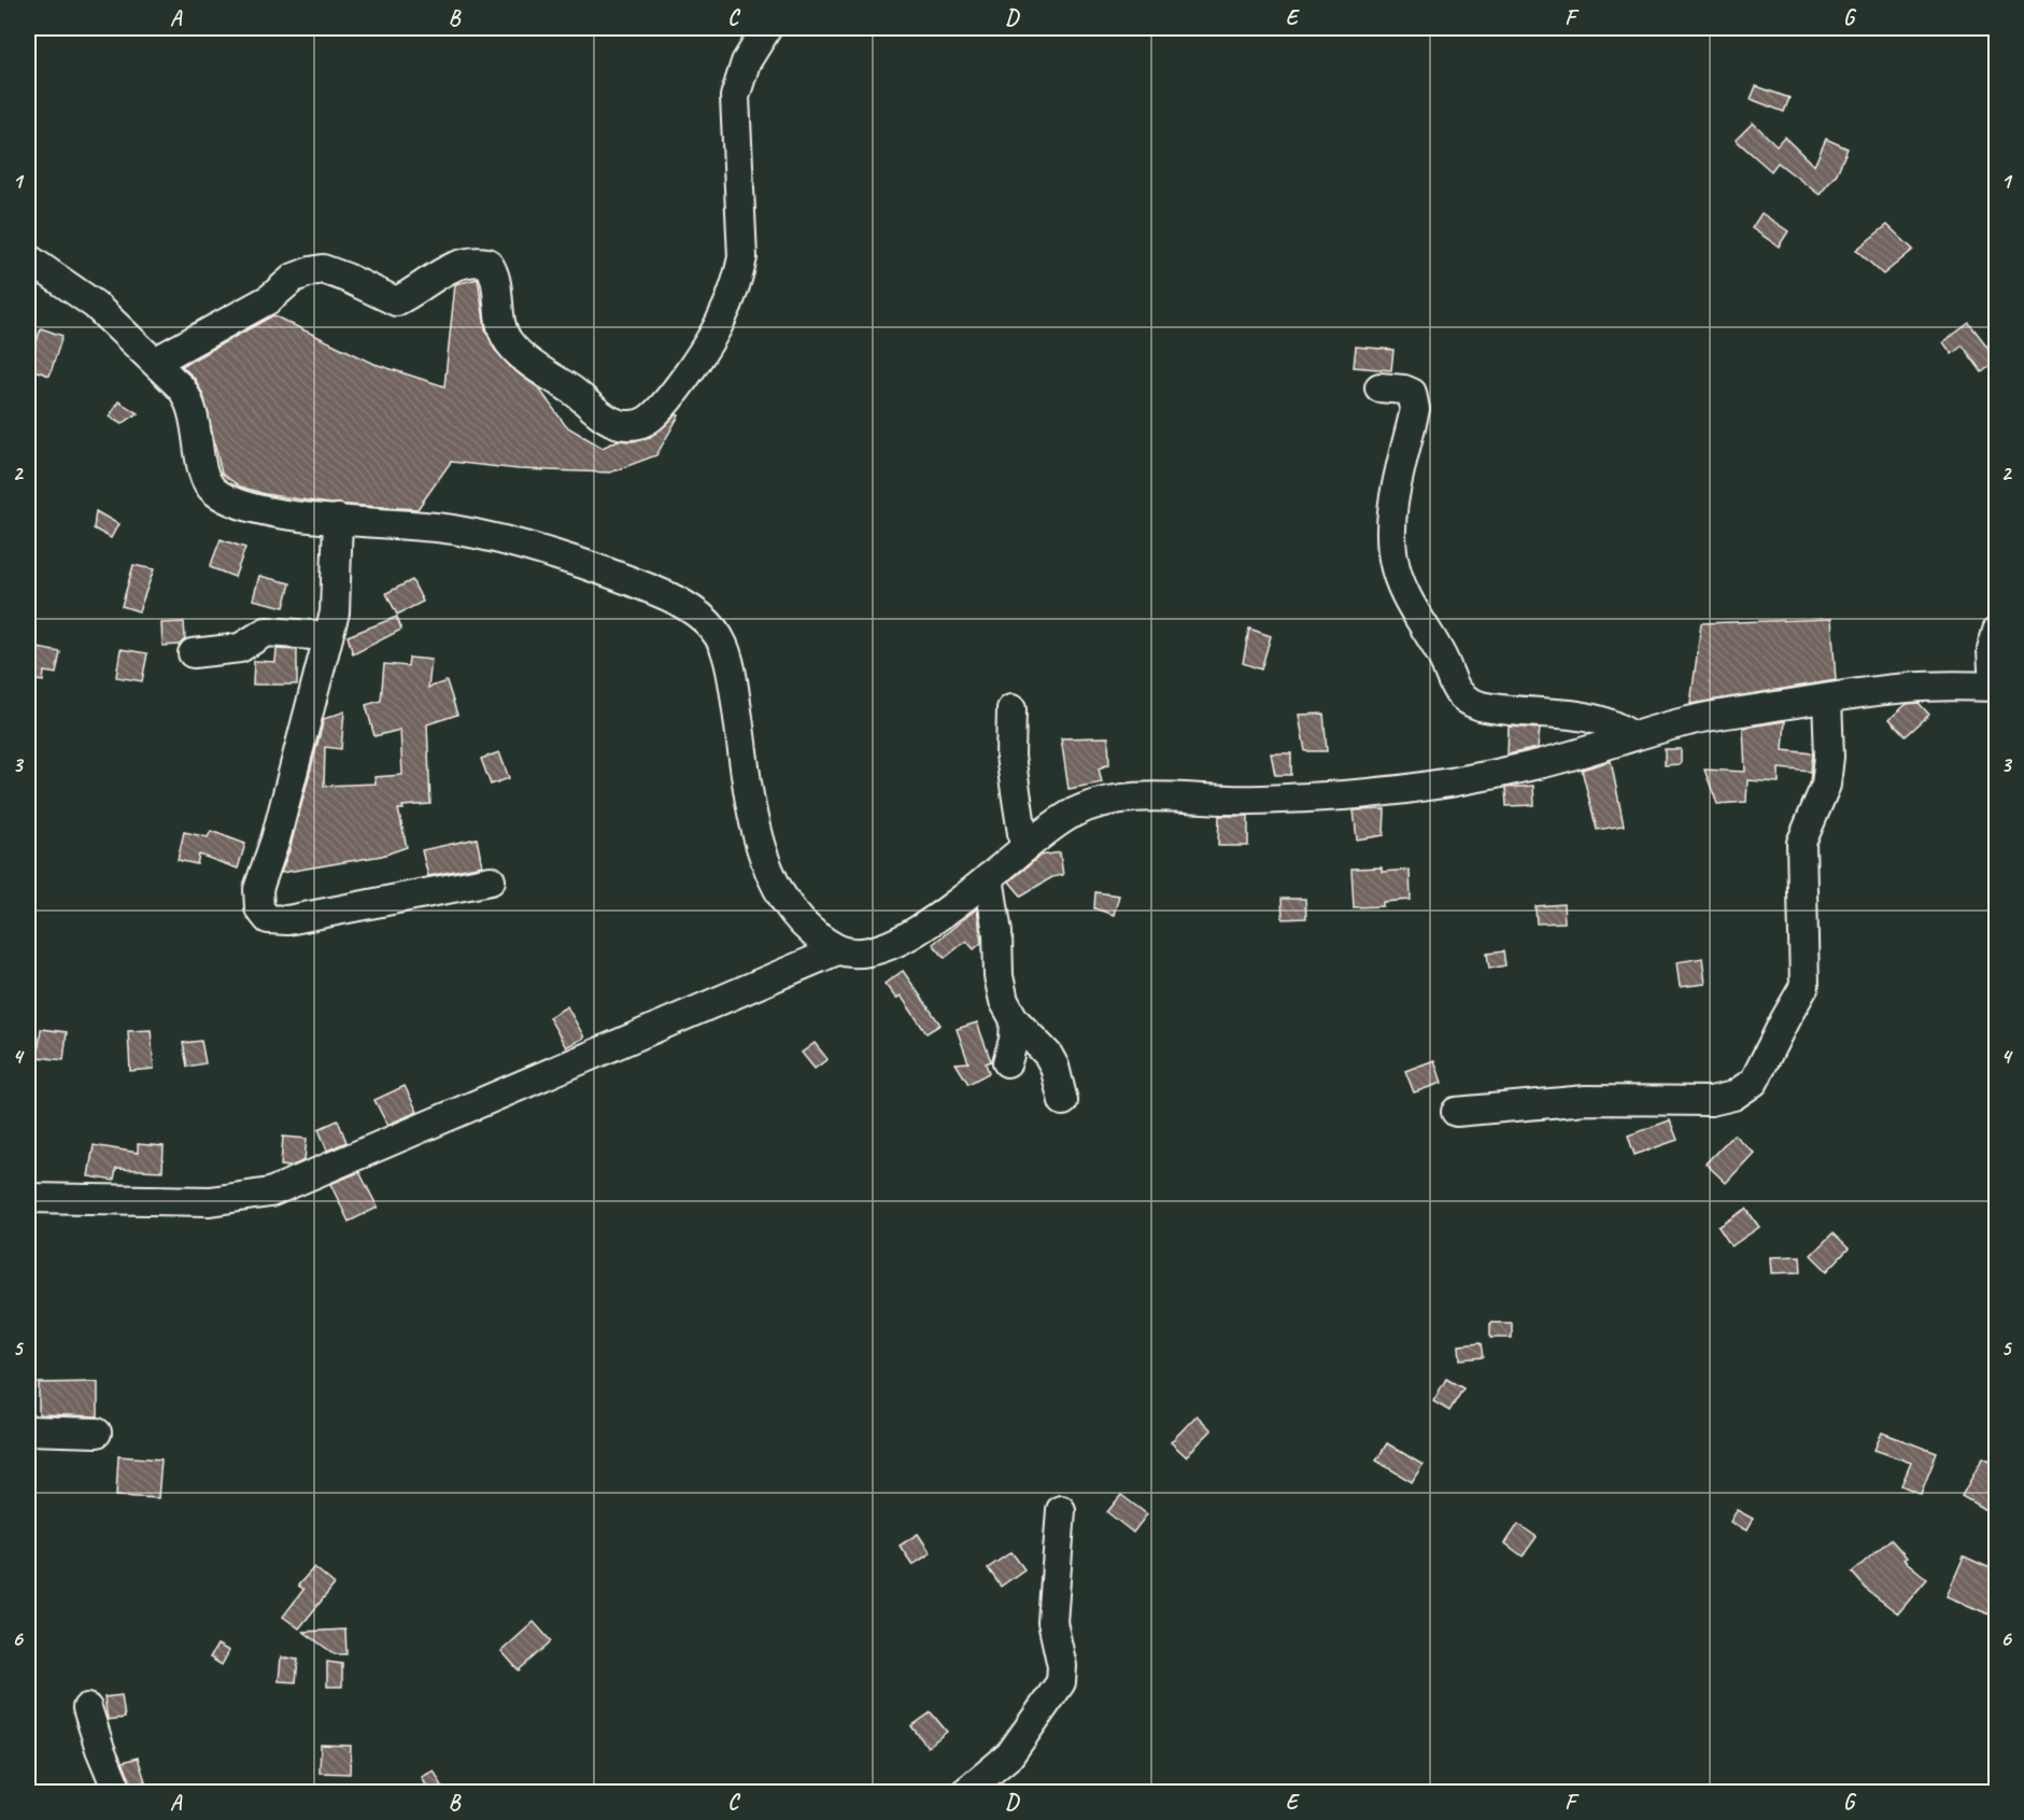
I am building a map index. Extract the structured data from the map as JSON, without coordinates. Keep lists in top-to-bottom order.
{
  "grid": {
    "columns": [
      "A",
      "B",
      "C",
      "D",
      "E",
      "F",
      "G"
    ],
    "rows": [
      "1",
      "2",
      "3",
      "4",
      "5",
      "6"
    ]
  }
}
